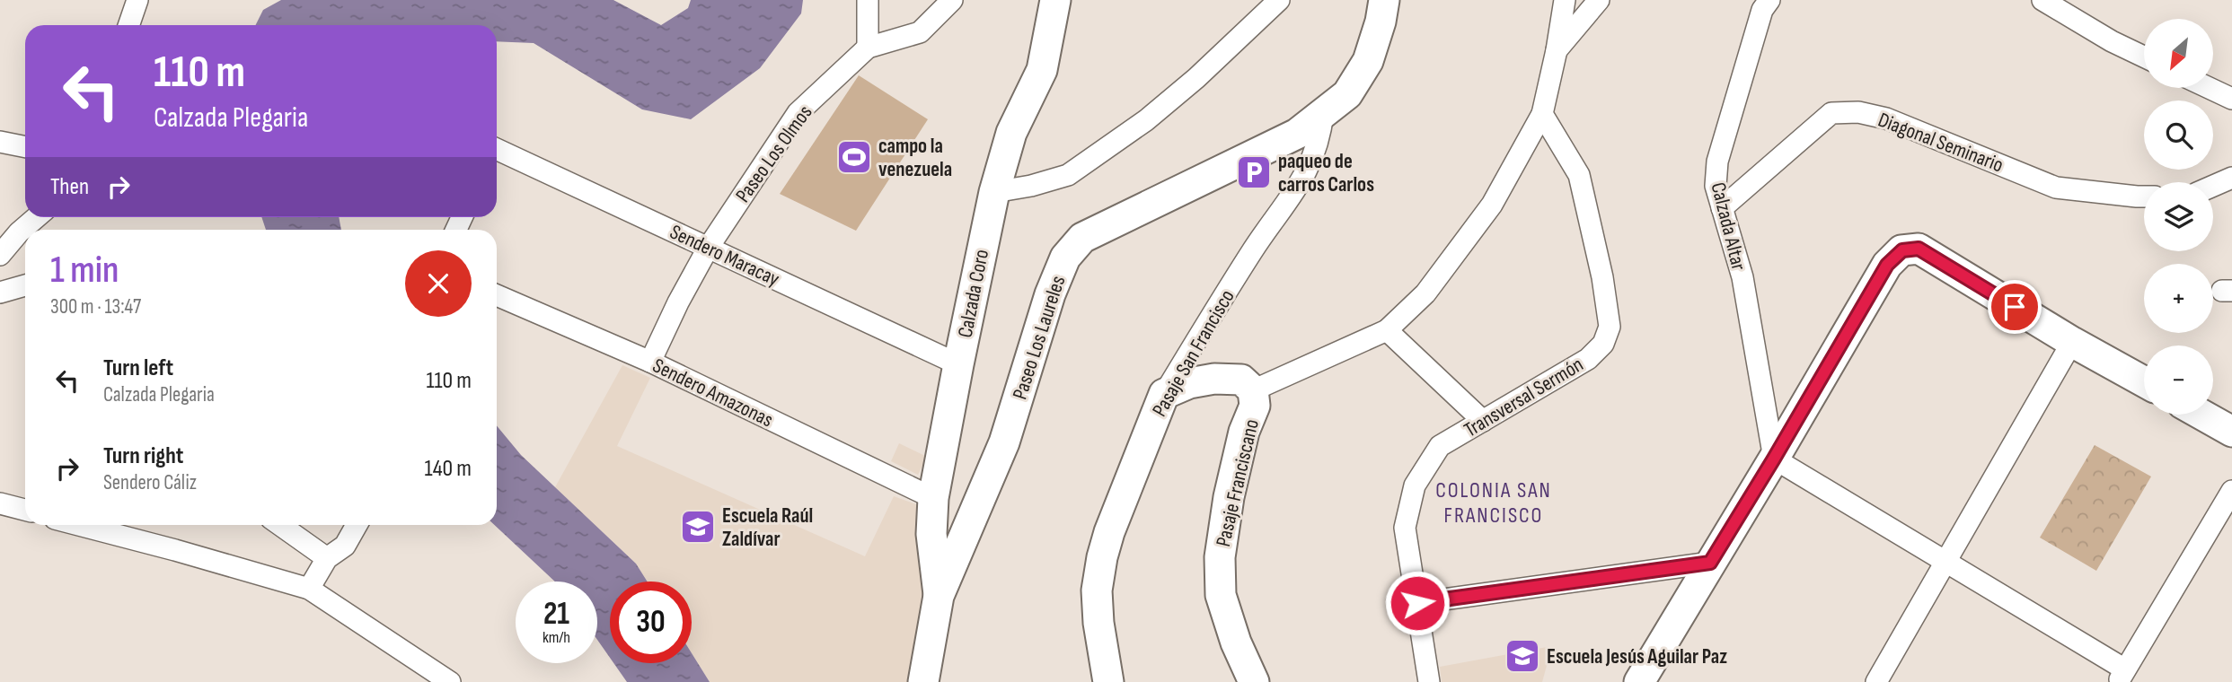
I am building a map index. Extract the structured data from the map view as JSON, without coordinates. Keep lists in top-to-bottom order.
{
  "streets": {
    "street": [
      "Diagonal Seminario",
      "Paseo Los Olmos",
      "Calzada Altar",
      "Sendero Maracay",
      "Calzada Coro",
      "Paseo Los Laureles",
      "Pasaje San Francisco",
      "Sendero Amazonas",
      "Transversal Sermón",
      "Pasaje Franciscano"
    ]
  },
  "crossings": [
    ["Diagonal Seminario", "Calzada Altar"],
    ["Paseo Los Olmos", "Sendero Maracay"],
    ["Paseo Los Olmos", "Sendero Amazonas"],
    ["Sendero Maracay", "Calzada Coro"],
    ["Calzada Coro", "Paseo Los Laureles"],
    ["Calzada Coro", "Sendero Amazonas"],
    ["Paseo Los Laureles", "Pasaje San Francisco"]
  ],
  "districts": ["COLONIA SAN FRANCISCO"],
  "places": {
    "sports": ["campo la venezuela"],
    "parking": ["paqueo de carros Carlos"],
    "school or university": ["Escuela Raúl Zaldívar", "Escuela Jesús Aguilar Paz"]
  },
  "north": "bottom left",
  "page": {
    "map_buttons": ["+", "−"],
    "turn": ["110 m", "Calzada Plegaria"],
    "then": "Then",
    "heading": ["1 min", "300 m · 13:47"],
    "list": [
      {
        "name": "Turn left",
        "note": "Calzada Plegaria",
        "value": "110 m"
      },
      {
        "name": "Turn right",
        "note": "Sendero Cáliz",
        "value": "140 m"
      }
    ],
    "speed": "21 km/h",
    "limit": "30"
  }
}
